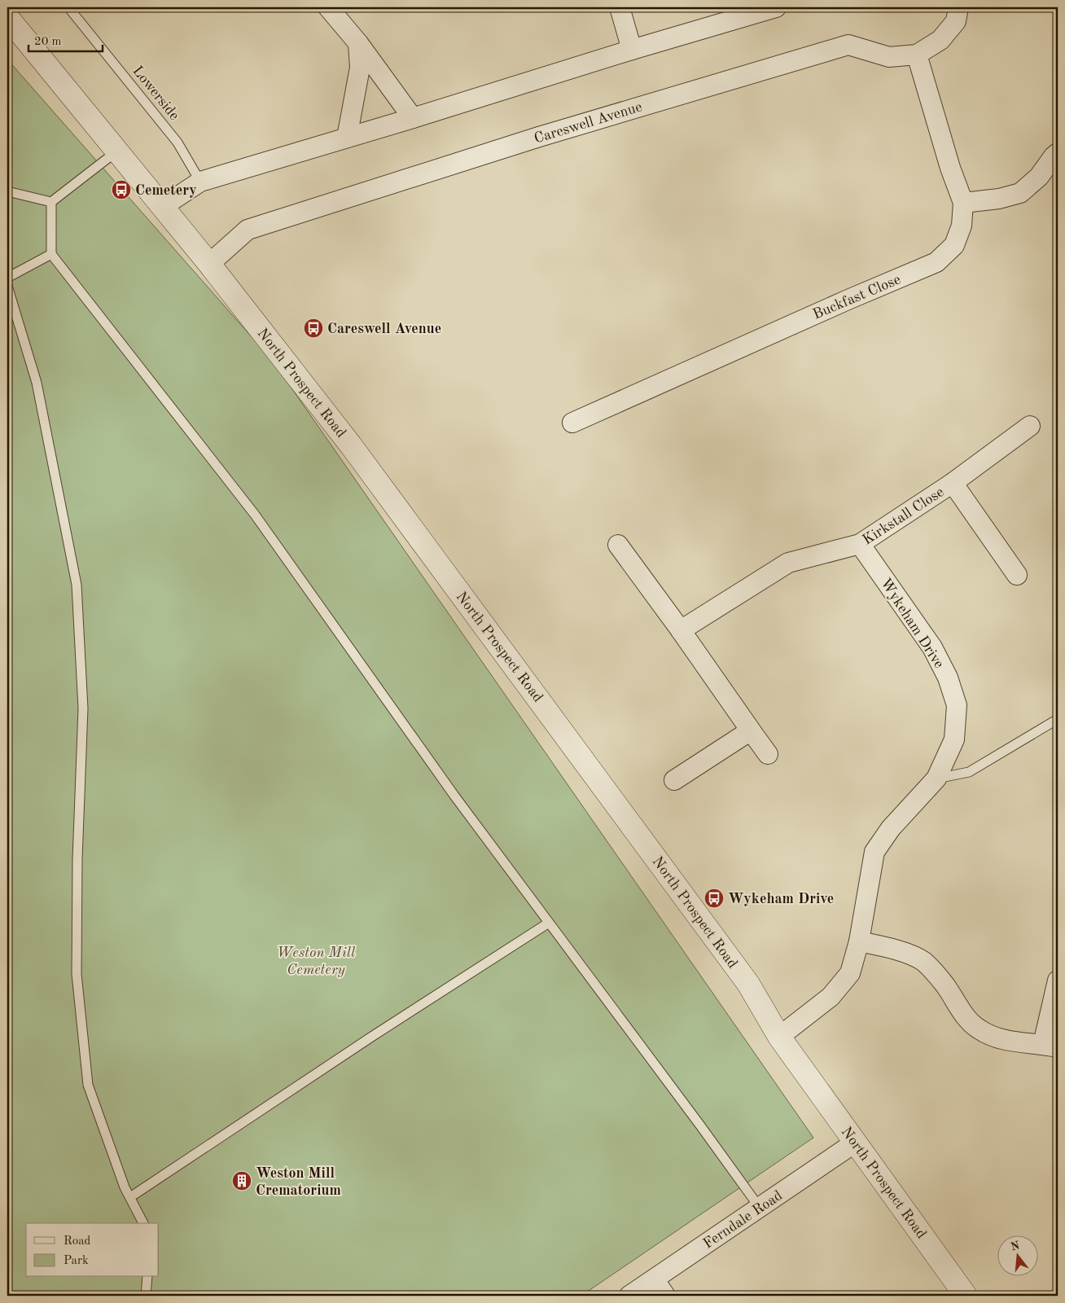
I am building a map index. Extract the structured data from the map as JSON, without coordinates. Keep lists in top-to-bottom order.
{
  "streets": {
    "street": [
      "Careswell Avenue",
      "Buckfast Close",
      "North Prospect Road",
      "Kirkstall Close",
      "Wykeham Drive",
      "Ferndale Road"
    ],
    "lane": ["Lowerside"]
  },
  "crossings": [
    ["Careswell Avenue", "Buckfast Close"],
    ["Careswell Avenue", "North Prospect Road"],
    ["North Prospect Road", "Wykeham Drive"],
    ["North Prospect Road", "Ferndale Road"],
    ["Kirkstall Close", "Wykeham Drive"]
  ],
  "parks": ["Weston Mill Cemetery"],
  "places": {
    "bus stop": ["Cemetery", "Careswell Avenue", "Wykeham Drive"],
    "building": ["Weston Mill Crematorium"]
  },
  "legend": ["Road", "Park"],
  "scale_bar": "20 m",
  "north": "top"
}
